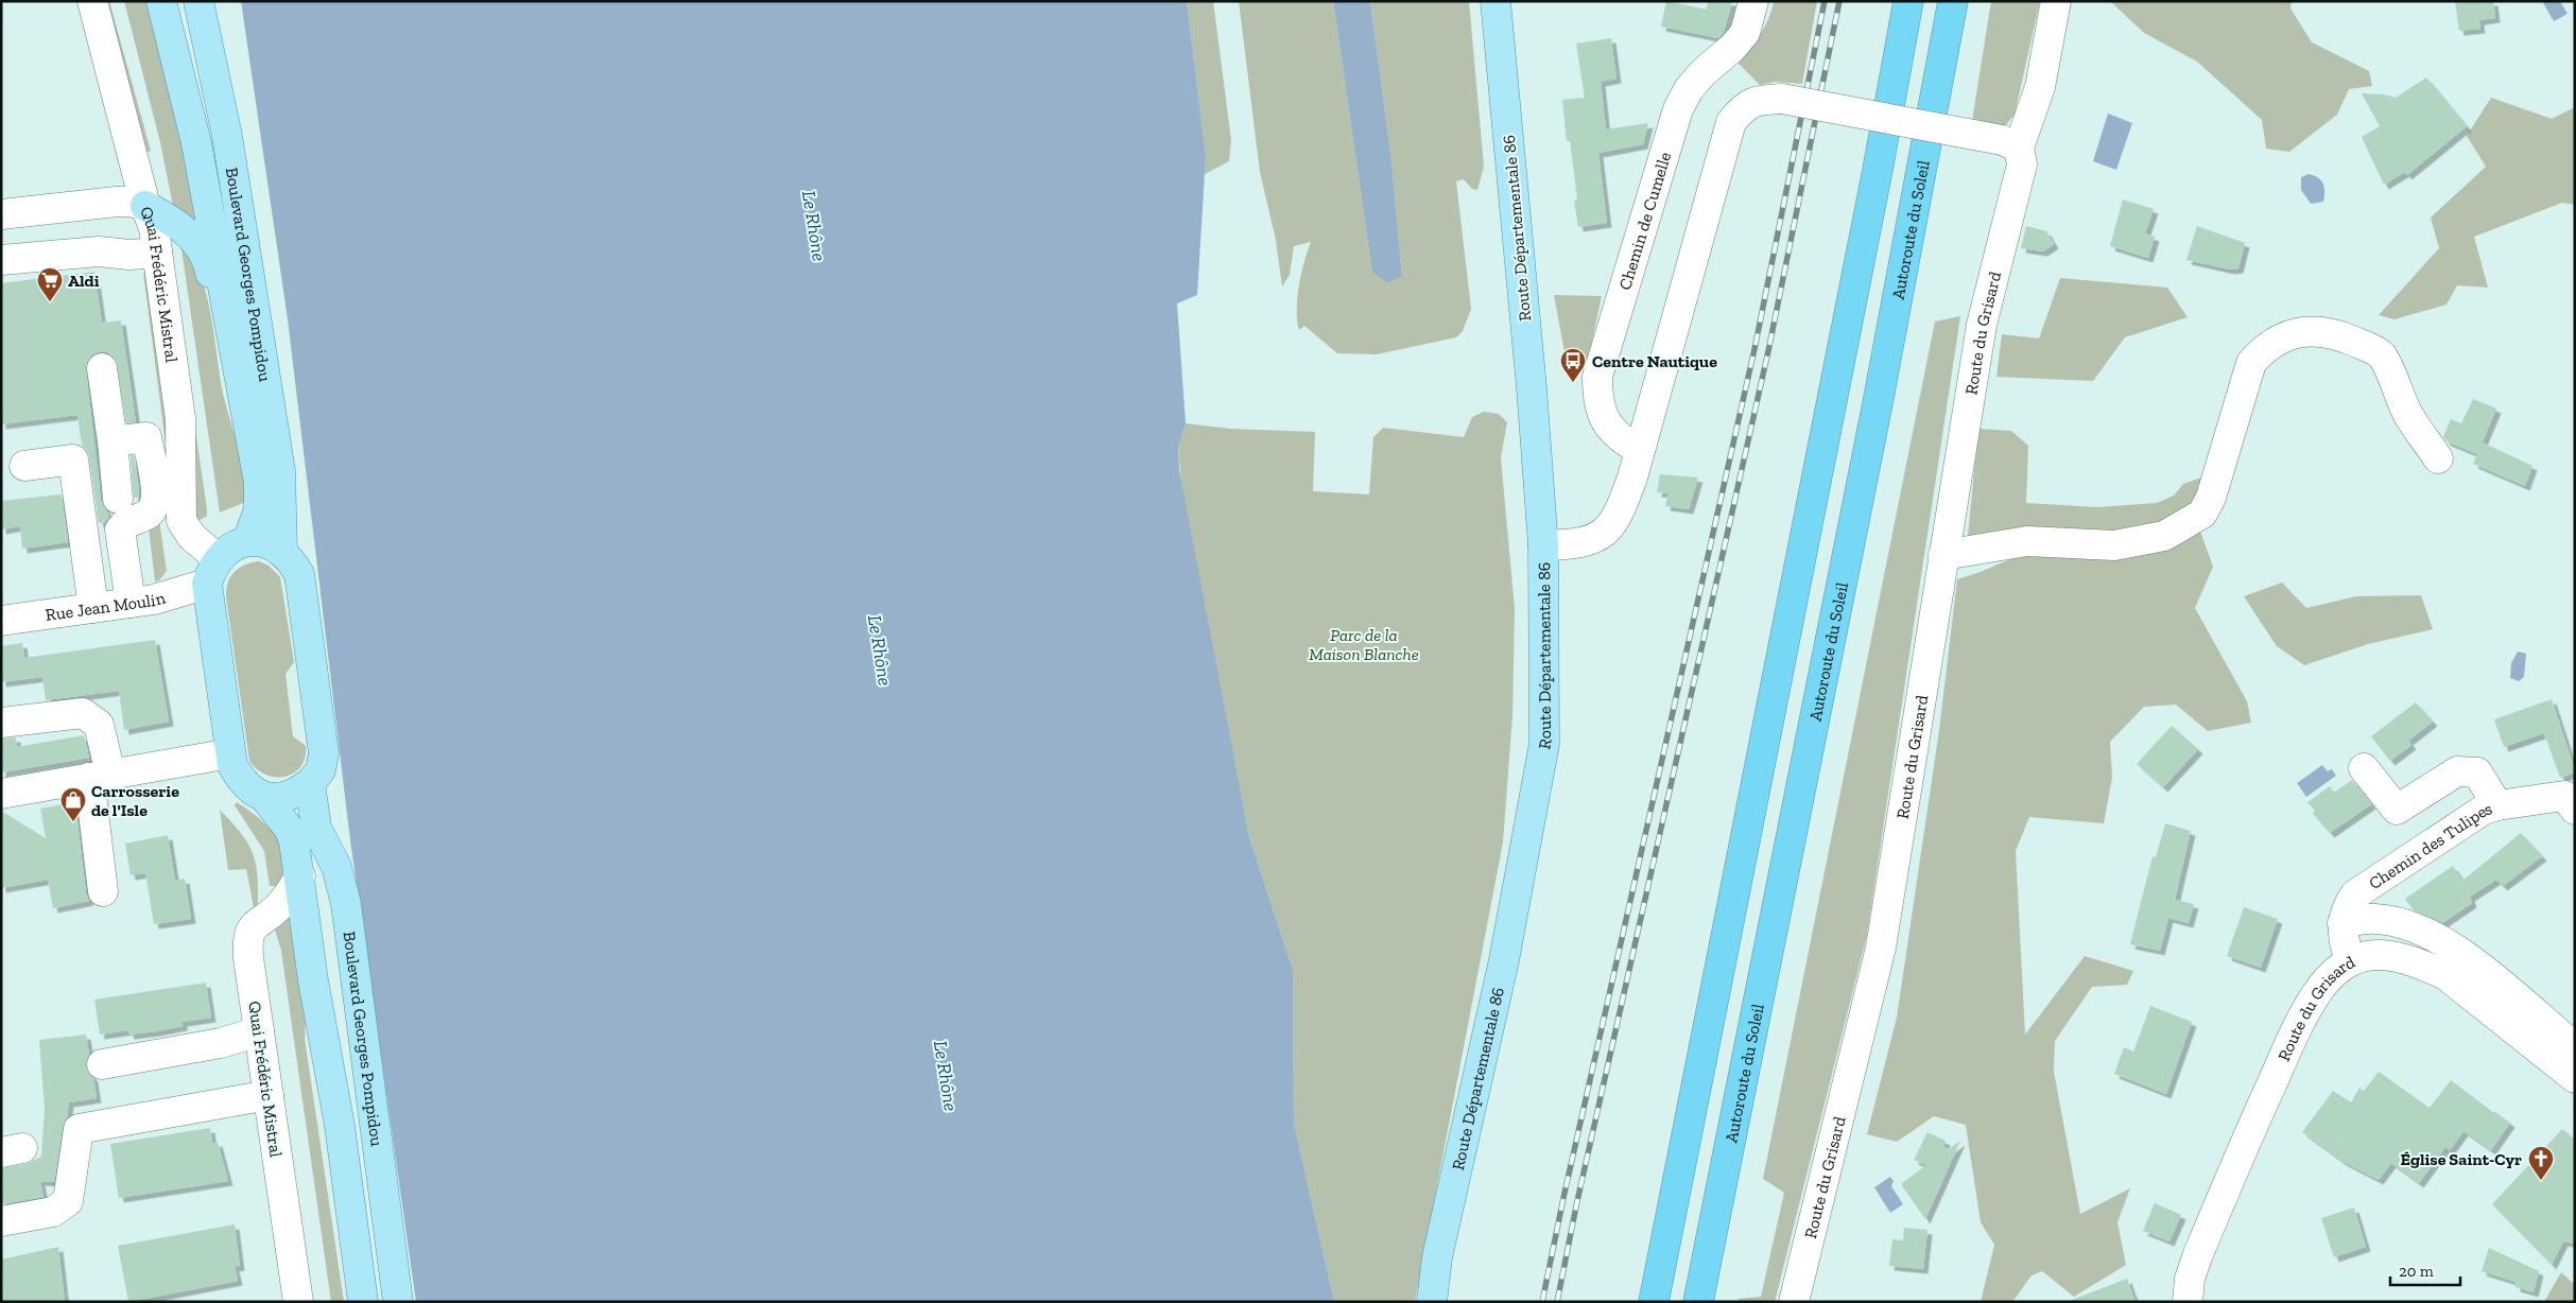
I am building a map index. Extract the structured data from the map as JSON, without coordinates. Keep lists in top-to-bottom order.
{
  "streets": {
    "highway": ["Autoroute du Soleil"],
    "main road": ["Route Départementale 86", "Boulevard Georges Pompidou"],
    "street": [
      "Chemin de Cumelle",
      "Quai Frédéric Mistral",
      "Route du Grisard",
      "Rue Jean Moulin",
      "Chemin des Tulipes"
    ]
  },
  "crossings": [
    ["Quai Frédéric Mistral", "Rue Jean Moulin"],
    ["Route du Grisard", "Chemin des Tulipes"]
  ],
  "water": ["Le Rhône"],
  "parks": ["Parc de la Maison Blanche"],
  "places": {
    "supermarket": ["Aldi"],
    "bus stop": ["Centre Nautique"],
    "shop": ["Carrosserie de l'Isle"],
    "church": ["Église Saint-Cyr"]
  },
  "scale_bar": "20 m"
}
